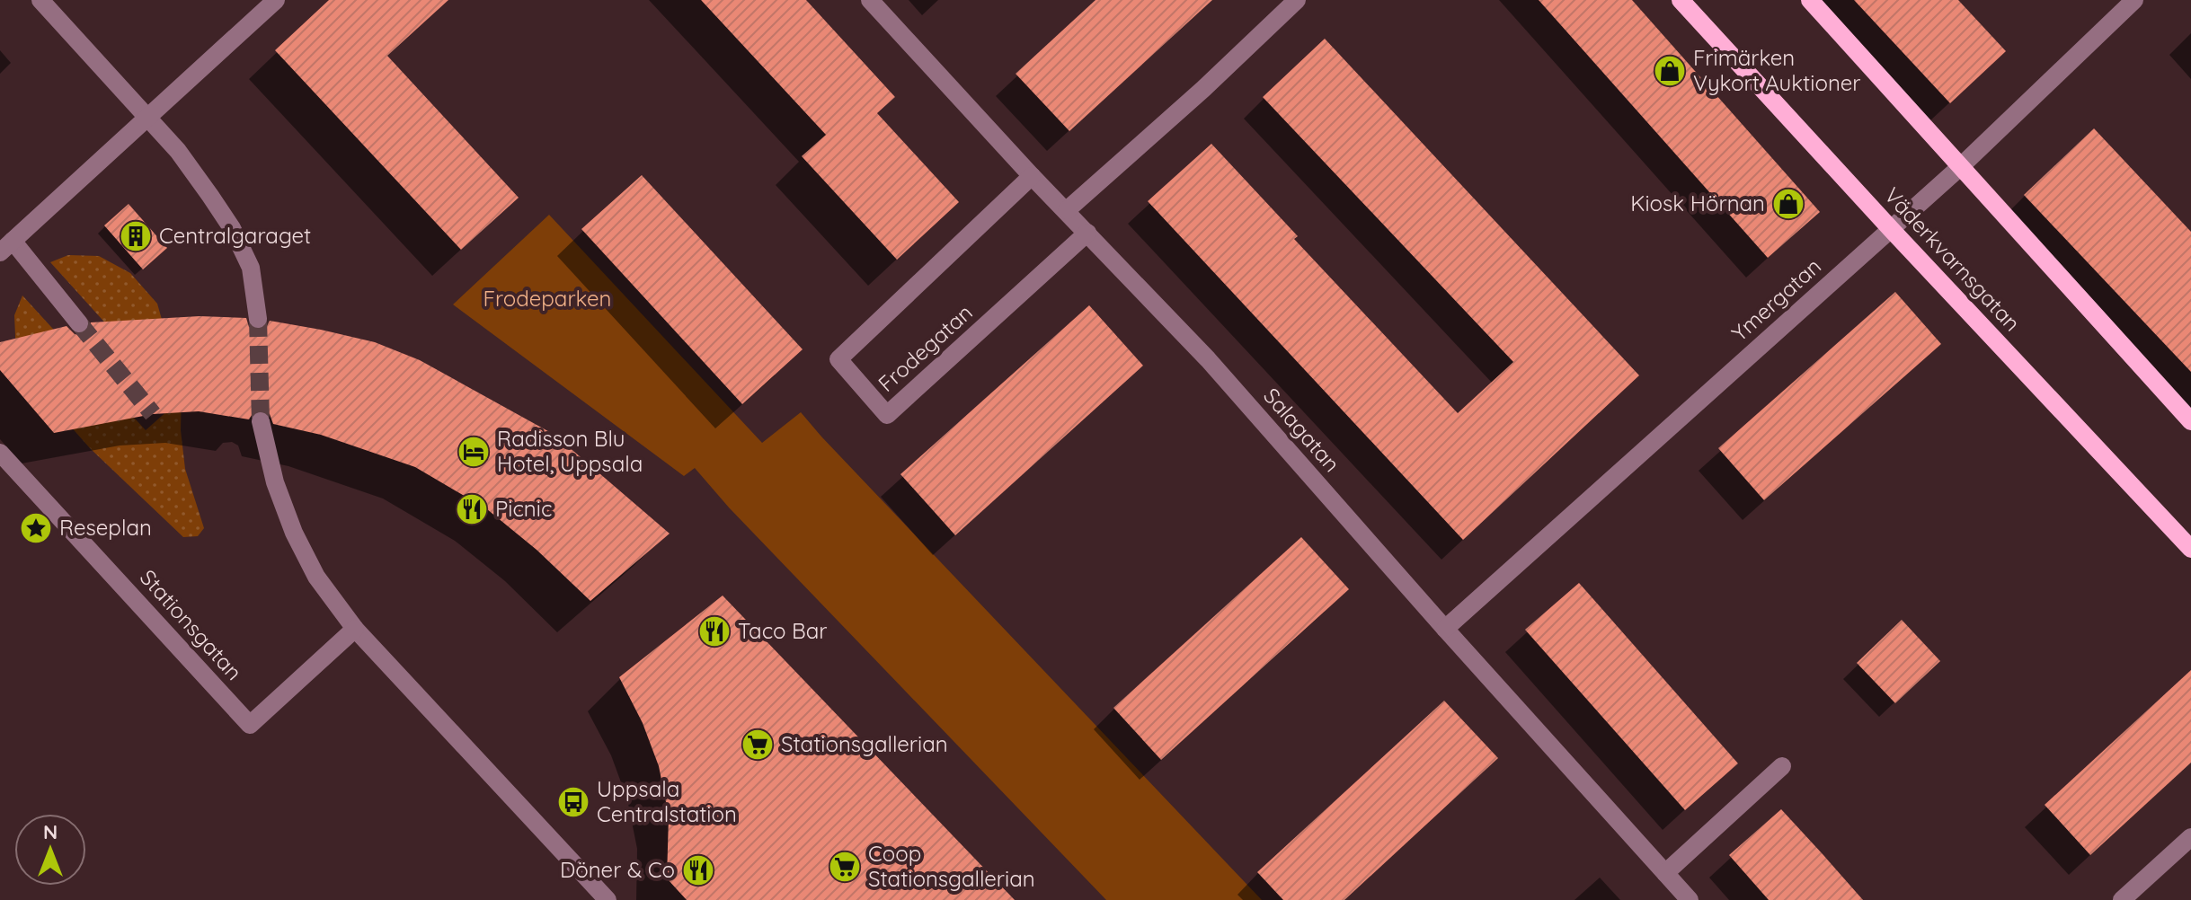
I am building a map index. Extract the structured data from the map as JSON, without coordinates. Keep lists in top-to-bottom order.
{
  "streets": {
    "main road": ["Väderkvarnsgatan"],
    "street": [
      "Ymergatan",
      "Frodegatan",
      "Salagatan",
      "Stationsgatan"
    ]
  },
  "crossings": [
    ["Väderkvarnsgatan", "Ymergatan"],
    ["Ymergatan", "Salagatan"],
    ["Frodegatan", "Salagatan"]
  ],
  "parks": ["Frodeparken"],
  "places": {
    "shop": ["Frimärken Vykort Auktioner", "Kiosk Hörnan"],
    "building": ["Centralgaraget"],
    "hotel": ["Radisson Blu Hotel, Uppsala"],
    "restaurant": ["Picnic", "Taco Bar", "Döner & Co"],
    "place": ["Reseplan"],
    "supermarket": ["Stationsgallerian", "Coop Stationsgallerian"],
    "bus stop": ["Uppsala Centralstation"]
  },
  "north": "top"
}
